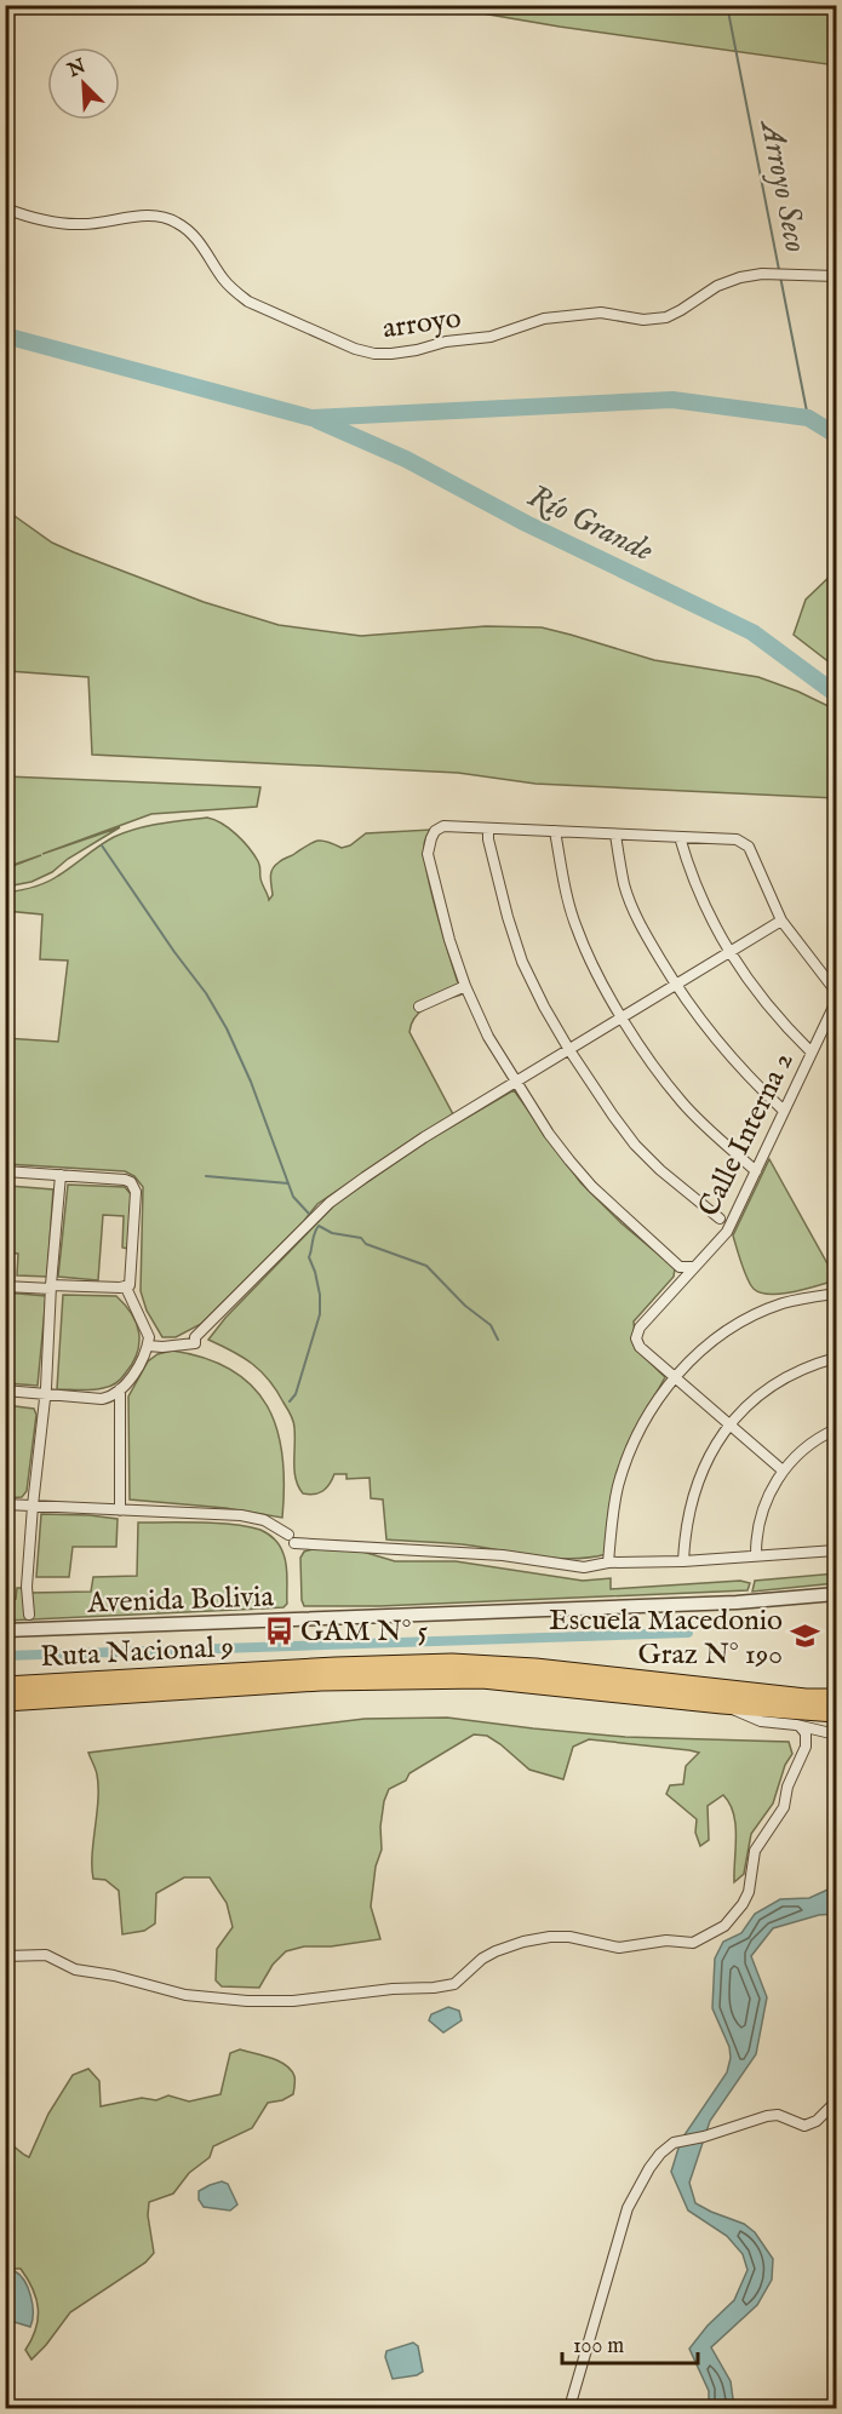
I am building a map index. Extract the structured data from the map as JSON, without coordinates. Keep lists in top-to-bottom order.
{
  "streets": {
    "highway": ["Ruta Nacional 9"],
    "street": ["arroyo", "Calle Interna 2", "Avenida Bolivia"]
  },
  "water": ["Arroyo Seco", "Río Grande"],
  "places": {
    "bus stop": ["GAM N° 5"],
    "school or university": ["Escuela Macedonio Graz N° 190"]
  },
  "scale_bar": "100 m",
  "north": "top left"
}
